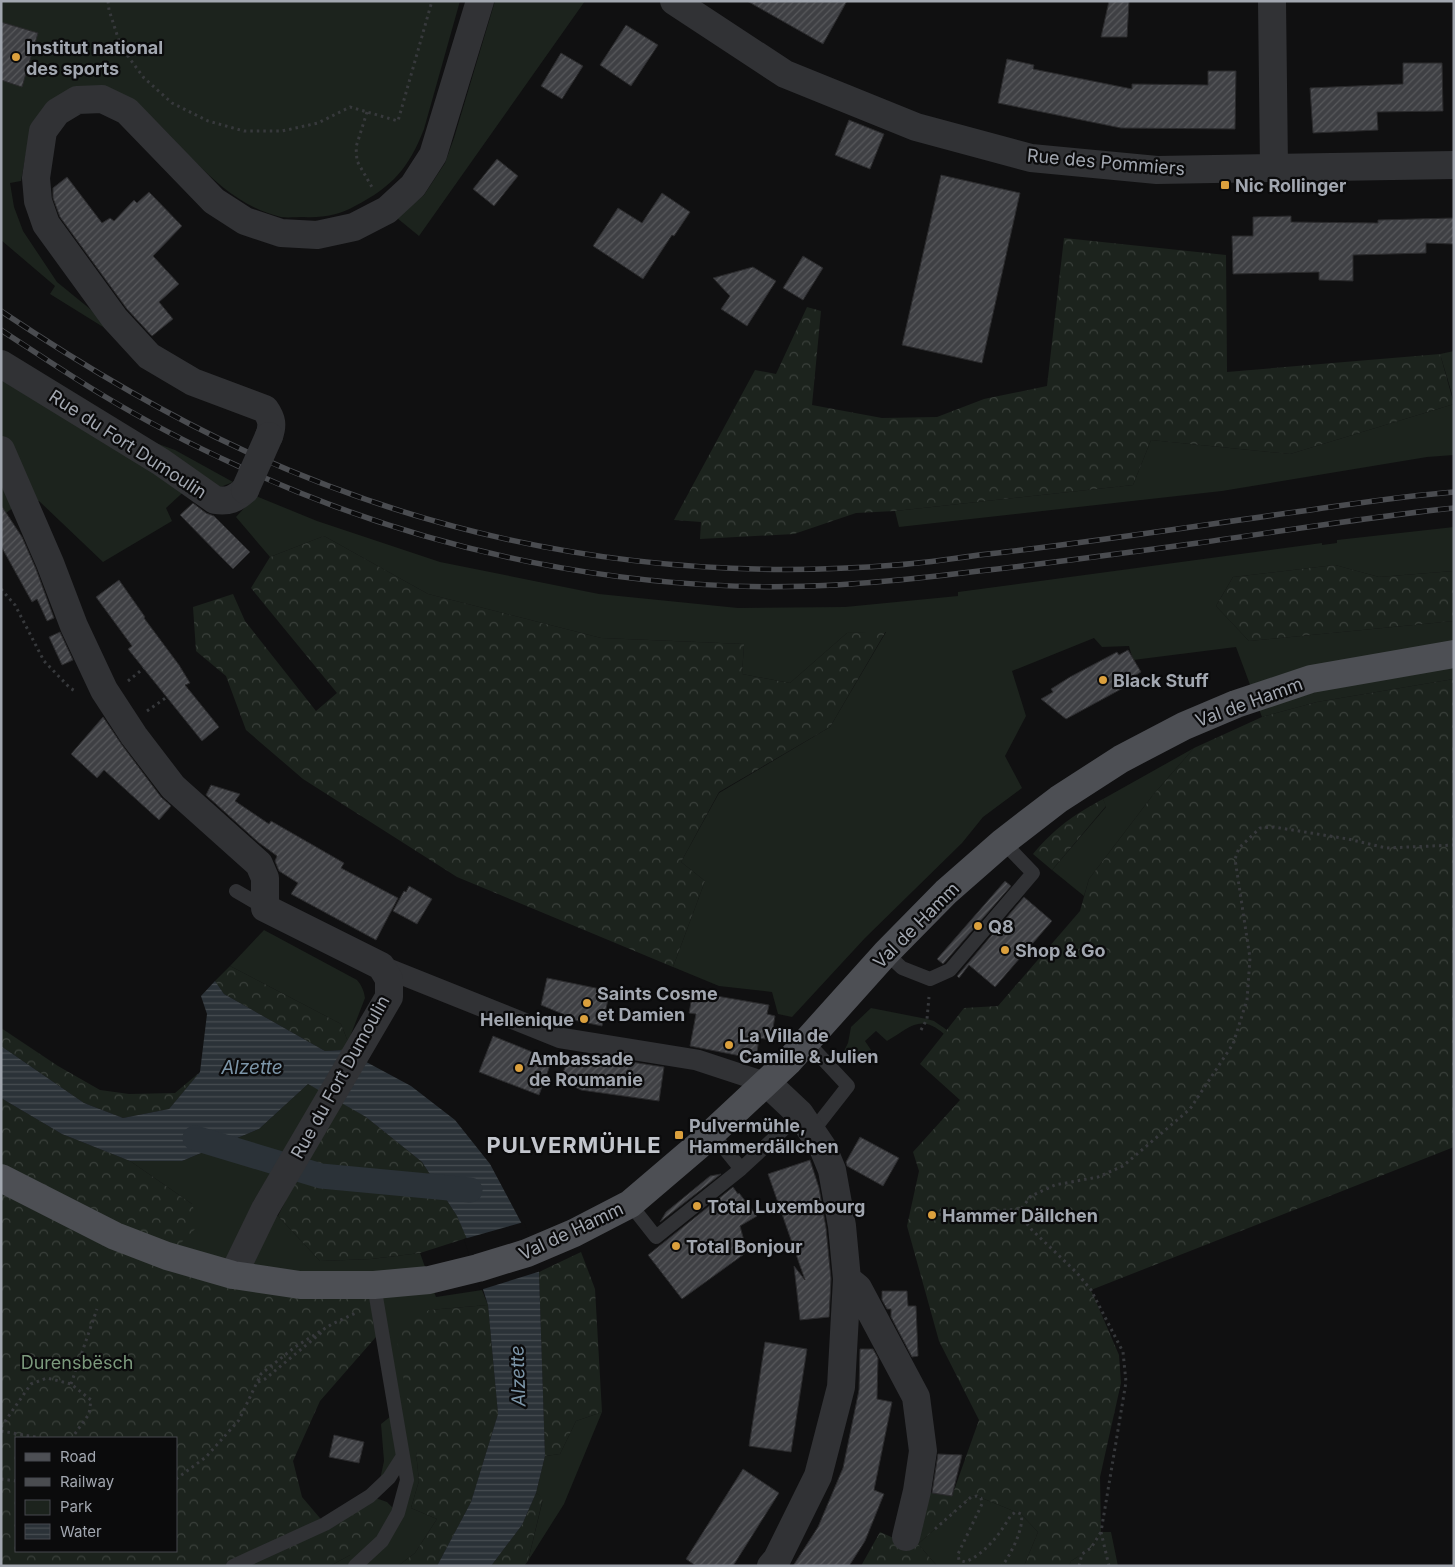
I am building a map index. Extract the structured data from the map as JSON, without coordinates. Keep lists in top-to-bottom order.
{
  "streets": {
    "main road": ["Val de Hamm"],
    "street": ["Rue des Pommiers", "Rue du Fort Dumoulin"]
  },
  "crossings": [
    ["Rue du Fort Dumoulin", "Val de Hamm"]
  ],
  "districts": ["PULVERMÜHLE"],
  "water": ["Alzette"],
  "parks": ["Durensbësch"],
  "places": {
    "other": [
      "Institut national des sports",
      "Black Stuff",
      "Q8",
      "Shop & Go",
      "Saints Cosme et Damien",
      "Hellenique",
      "La Villa de Camille & Julien",
      "Ambassade de Roumanie",
      "Total Luxembourg",
      "Hammer Dällchen",
      "Total Bonjour"
    ],
    "transit": ["Nic Rollinger", "Pulvermühle, Hammerdällchen"]
  },
  "legend": [
    "Road",
    "Railway",
    "Park",
    "Water"
  ]
}
